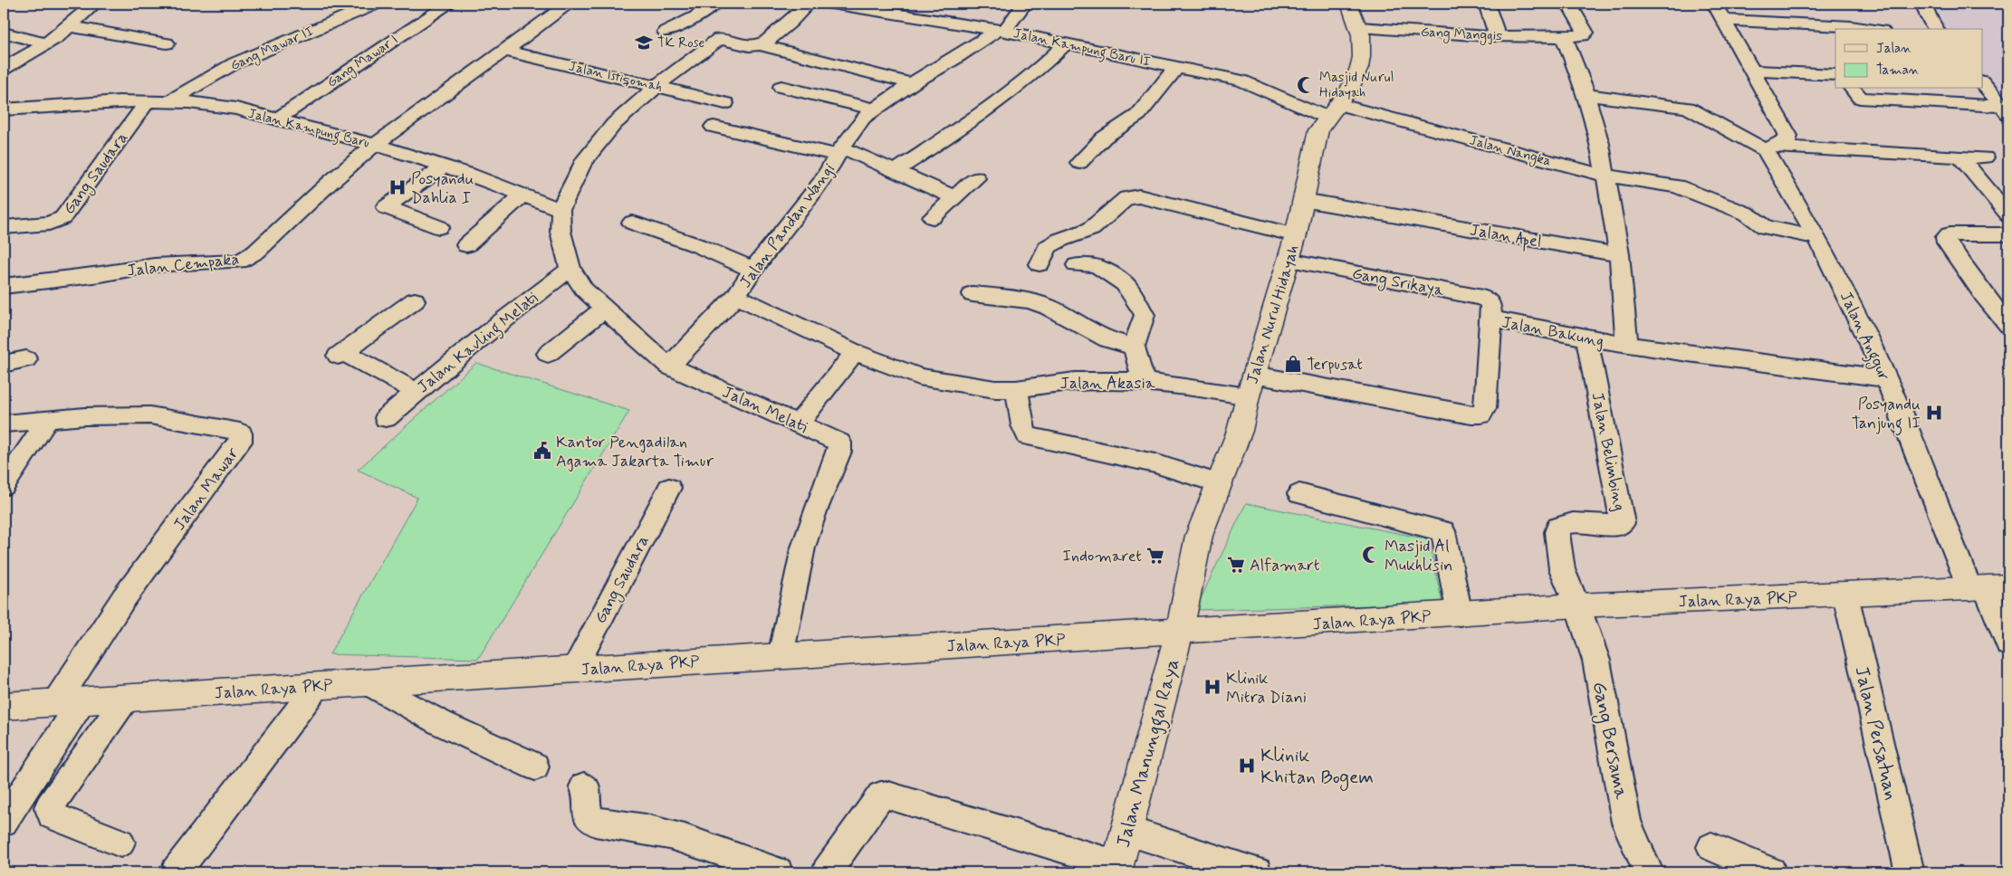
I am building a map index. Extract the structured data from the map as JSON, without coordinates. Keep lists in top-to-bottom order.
{
  "streets": {
    "street": [
      "Gang Manggis",
      "Jalan Kampung Baru II",
      "Gang Mawar II",
      "Gang Mawar I",
      "Jalan Istiqomah",
      "Jalan Kampung Baru",
      "Jalan Nangka",
      "Gang Saudara",
      "Jalan Pandan Wangi",
      "Jalan Apel",
      "Jalan Cempaka",
      "Gang Srikaya",
      "Jalan Nurul Hidayah",
      "Jalan Bakung",
      "Jalan Anggur",
      "Jalan Kavling Melati",
      "Jalan Akasia",
      "Jalan Melati",
      "Jalan Belimbing",
      "Jalan Mawar",
      "Jalan Raya PKP",
      "Jalan Persatuan",
      "Gang Bersama",
      "Jalan Manunggal Raya"
    ]
  },
  "crossings": [
    ["Gang Manggis", "Jalan Nurul Hidayah"],
    ["Jalan Kampung Baru II", "Jalan Nangka"],
    ["Jalan Kampung Baru II", "Jalan Pandan Wangi"],
    ["Jalan Kampung Baru II", "Jalan Nurul Hidayah"],
    ["Gang Mawar II", "Jalan Kampung Baru"],
    ["Gang Mawar I", "Jalan Kampung Baru"],
    ["Jalan Istiqomah", "Jalan Kampung Baru"],
    ["Jalan Istiqomah", "Jalan Melati"],
    ["Jalan Kampung Baru", "Gang Saudara"],
    ["Jalan Kampung Baru", "Jalan Cempaka"],
    ["Jalan Nangka", "Jalan Nurul Hidayah"],
    ["Jalan Nangka", "Jalan Anggur"],
    ["Gang Saudara", "Jalan Raya PKP"],
    ["Jalan Pandan Wangi", "Jalan Melati"],
    ["Jalan Apel", "Jalan Nurul Hidayah"],
    ["Gang Srikaya", "Jalan Nurul Hidayah"],
    ["Gang Srikaya", "Jalan Bakung"],
    ["Jalan Nurul Hidayah", "Jalan Bakung"],
    ["Jalan Nurul Hidayah", "Jalan Akasia"],
    ["Jalan Nurul Hidayah", "Jalan Raya PKP"],
    ["Jalan Nurul Hidayah", "Jalan Manunggal Raya"],
    ["Jalan Bakung", "Jalan Anggur"],
    ["Jalan Bakung", "Jalan Belimbing"],
    ["Jalan Anggur", "Jalan Raya PKP"],
    ["Jalan Kavling Melati", "Jalan Melati"],
    ["Jalan Melati", "Jalan Raya PKP"],
    ["Jalan Belimbing", "Jalan Raya PKP"],
    ["Jalan Belimbing", "Gang Bersama"],
    ["Jalan Mawar", "Jalan Raya PKP"],
    ["Jalan Raya PKP", "Jalan Persatuan"],
    ["Jalan Raya PKP", "Gang Bersama"],
    ["Jalan Raya PKP", "Jalan Manunggal Raya"]
  ],
  "places": {
    "school or university": ["TK Rose"],
    "mosque": ["Masjid Nurul Hidayah", "Masjid Al Mukhlisin"],
    "hospital": [
      "Posyandu Dahlia I",
      "Posyandu Tanjung II",
      "Klinik Mitra Diani",
      "Klinik Khitan Bogem"
    ],
    "shop": ["Terpusat"],
    "public building": ["Kantor Pengadilan Agama Jakarta Timur"],
    "supermarket": ["Indomaret", "Alfamart"]
  },
  "legend": ["Jalan", "Taman"]
}
